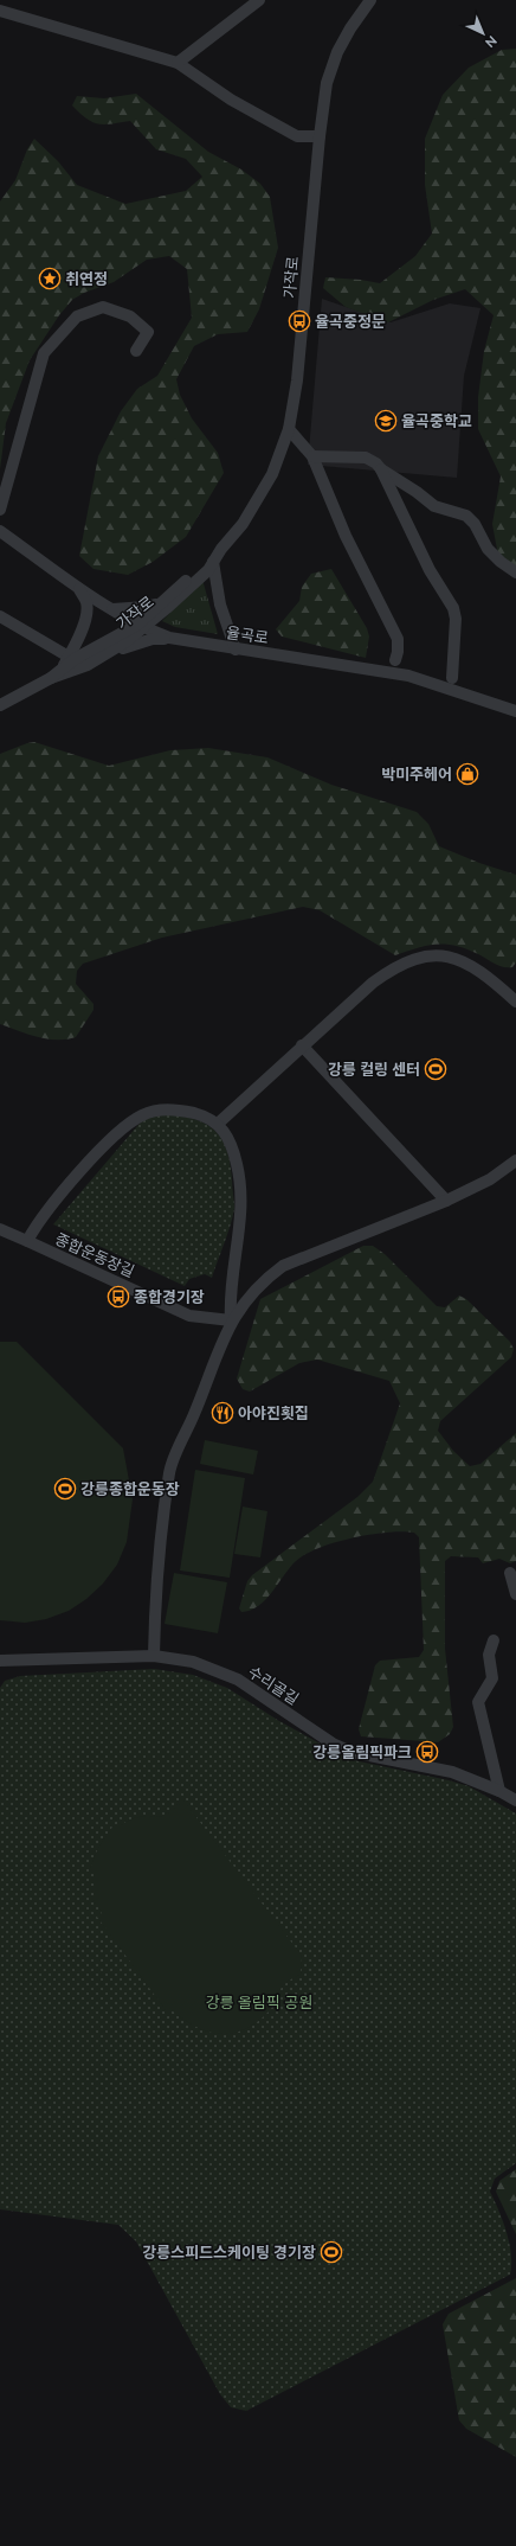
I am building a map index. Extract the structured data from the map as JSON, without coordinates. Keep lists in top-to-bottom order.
{
  "streets": {
    "street": [
      "가작로",
      "율곡로",
      "종합운동장길",
      "수리골길"
    ]
  },
  "crossings": [
    ["가작로", "율곡로"]
  ],
  "parks": ["강릉 올림픽 공원"],
  "places": {
    "place": ["취연정"],
    "bus stop": ["율곡중정문", "종합경기장", "강릉올림픽파크"],
    "school or university": ["율곡중학교"],
    "shop": ["박미주헤어"],
    "sports": ["강릉 컬링 센터", "강릉종합운동장", "강릉스피드스케이팅 경기장"],
    "restaurant": ["아야진횟집"]
  },
  "north": "bottom right"
}
